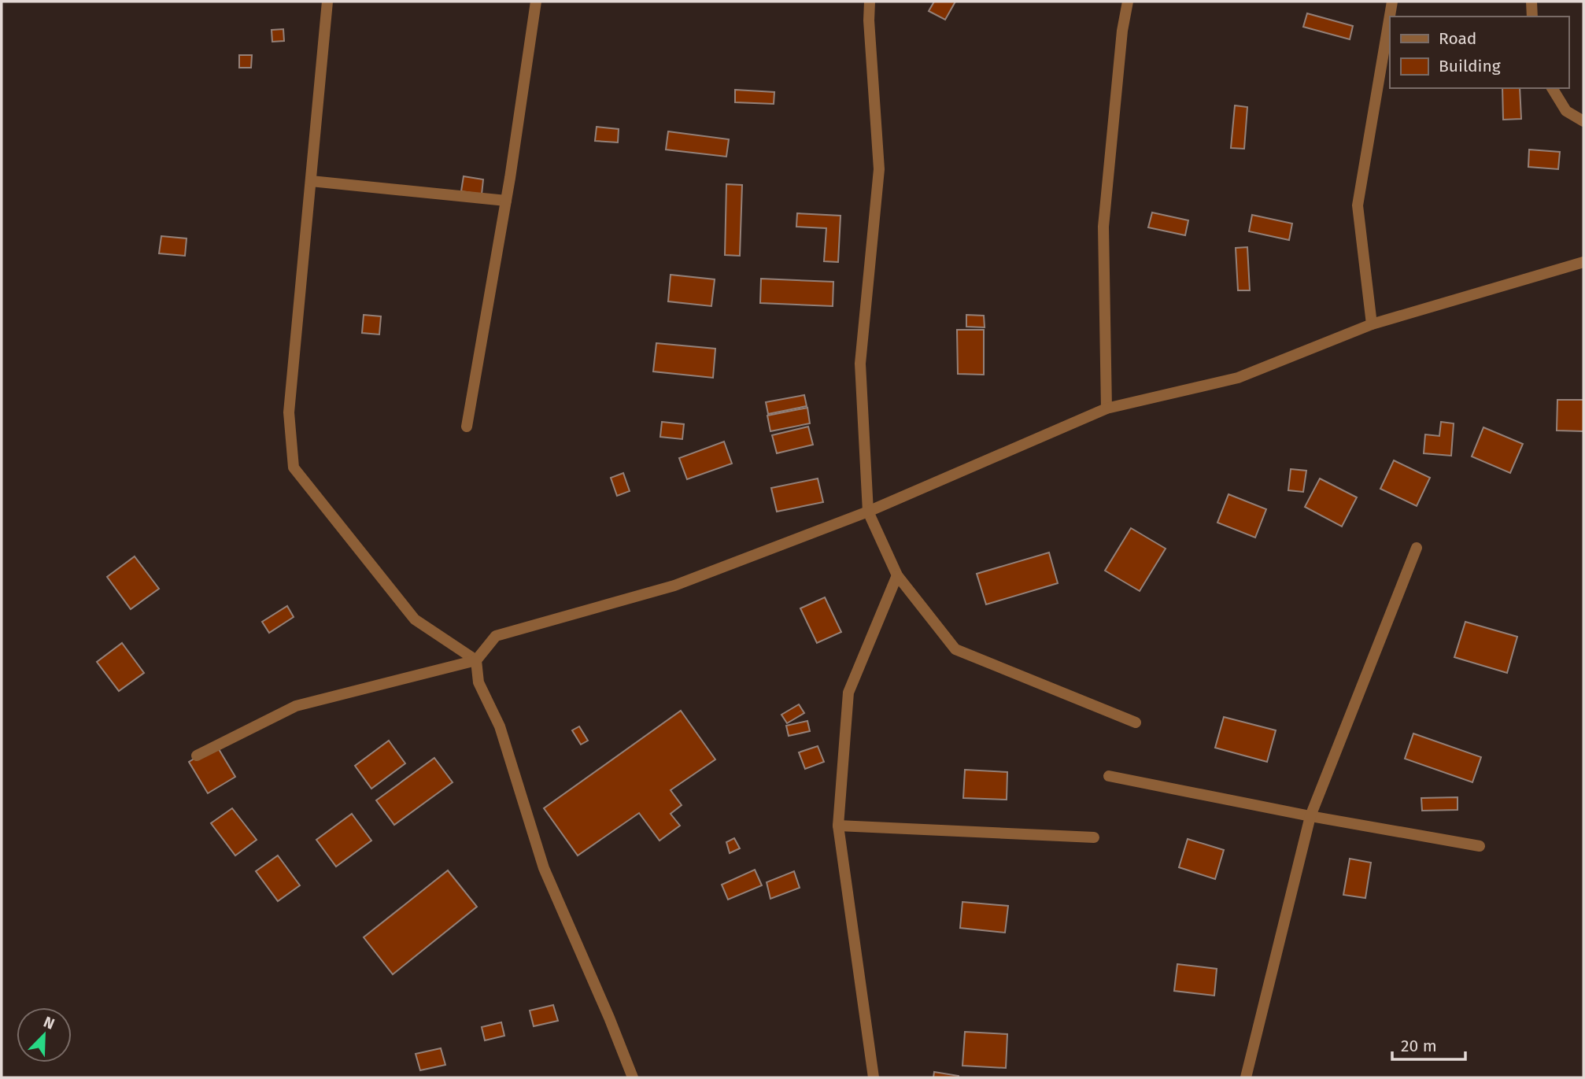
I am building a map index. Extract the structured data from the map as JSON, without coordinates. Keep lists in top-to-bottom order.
{
  "legend": ["Road", "Building"],
  "scale_bar": "20 m",
  "north": "top right"
}
